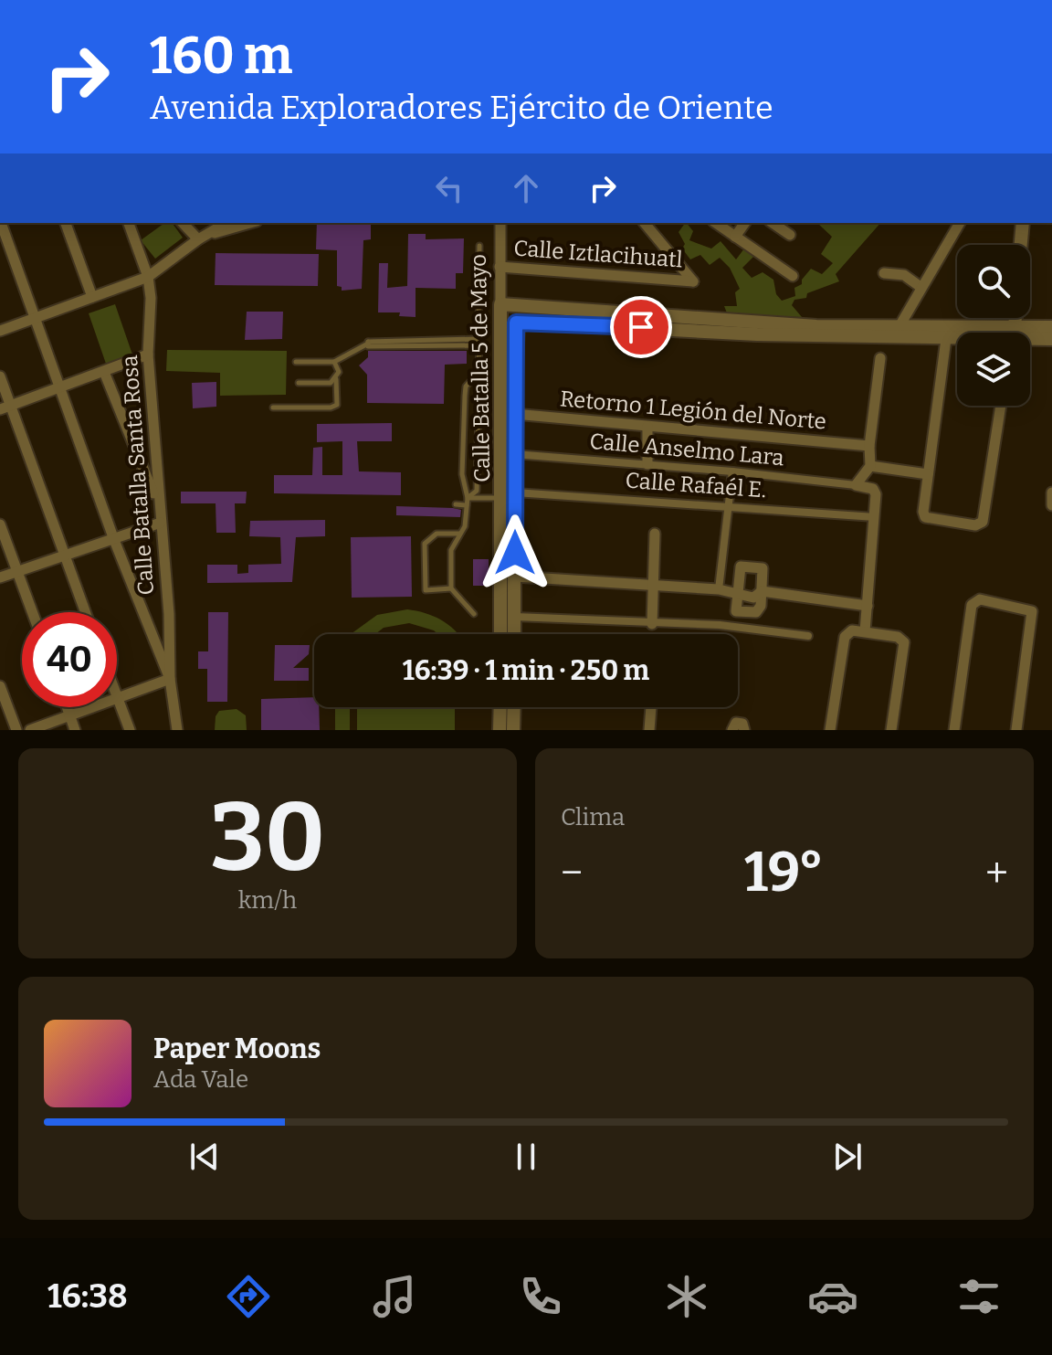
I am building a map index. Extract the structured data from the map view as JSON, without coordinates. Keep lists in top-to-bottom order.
{
  "streets": {
    "street": [
      "Calle Iztlacihuatl",
      "Calle Batalla 5 de Mayo",
      "Retorno 1 Legión del Norte",
      "Calle Anselmo Lara",
      "Calle Batalla Santa Rosa",
      "Calle Rafaél E."
    ]
  },
  "crossings": [
    ["Calle Iztlacihuatl", "Calle Batalla 5 de Mayo"],
    ["Calle Batalla 5 de Mayo", "Retorno 1 Legión del Norte"],
    ["Calle Batalla 5 de Mayo", "Calle Anselmo Lara"],
    ["Calle Batalla 5 de Mayo", "Calle Rafaél E."]
  ],
  "page": {
    "turn": ["160 m", "Avenida Exploradores Ejército de Oriente"],
    "limit": "40",
    "trip": "16:39 · 1 min · 250 m",
    "tile": [
      ["30", "km/h"],
      "Clima"
    ],
    "heat": ["−", "19°", "+"],
    "song": ["Paper Moons", "Ada Vale"],
    "tabs": "16:38"
  }
}
